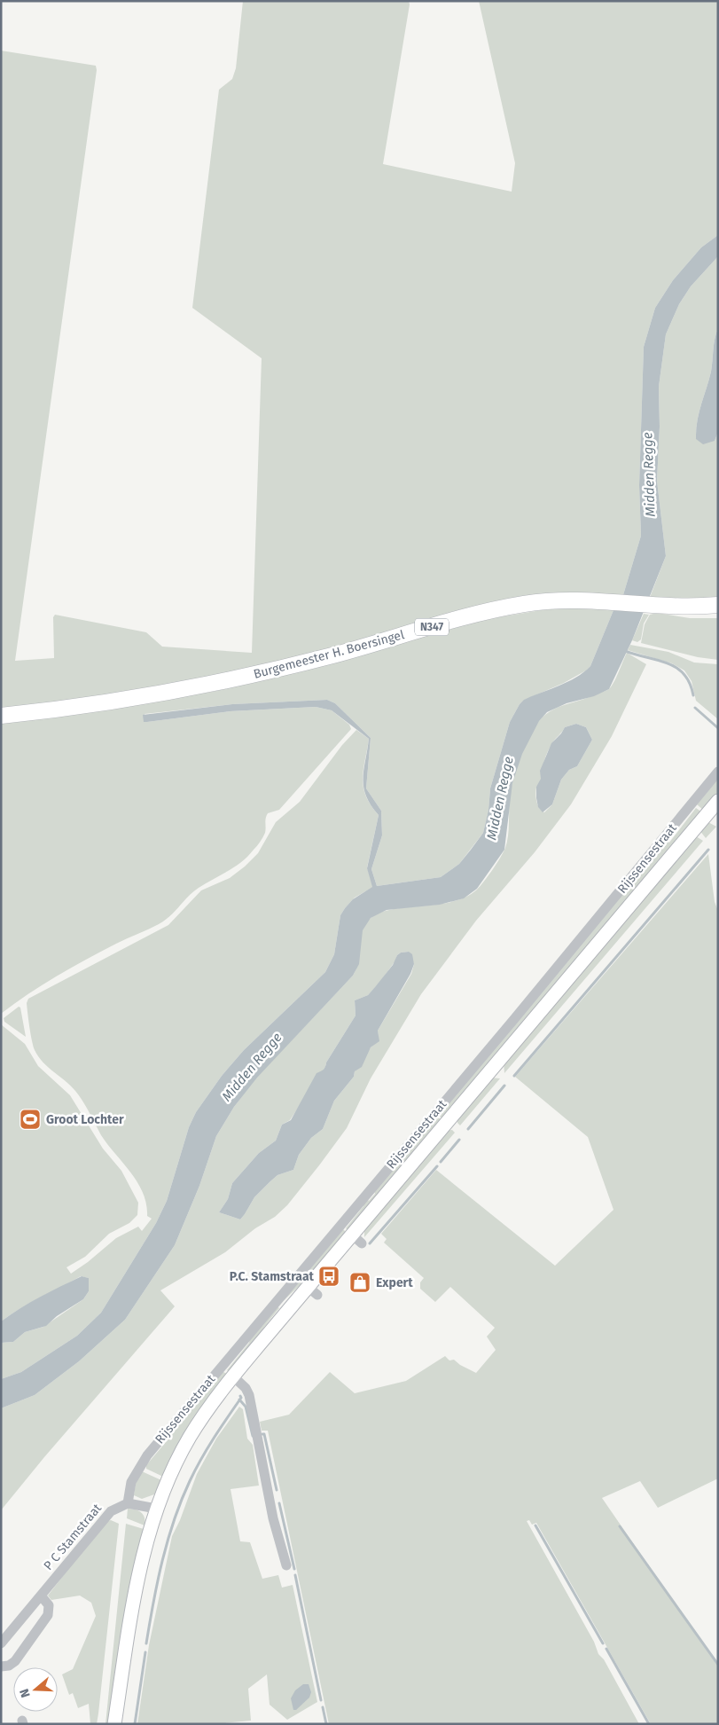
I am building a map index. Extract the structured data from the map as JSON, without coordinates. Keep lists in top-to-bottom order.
{
  "streets": {
    "main road": ["N347", "Burgemeester H. Boersingel", "Rijssensestraat"],
    "street": ["P C Stamstraat"]
  },
  "crossings": [
    ["N347", "Burgemeester H. Boersingel"],
    ["Rijssensestraat", "P C Stamstraat"]
  ],
  "water": ["Midden Regge"],
  "places": {
    "sports": ["Groot Lochter"],
    "bus stop": ["P.C. Stamstraat"],
    "shop": ["Expert"]
  },
  "north": "left"
}
